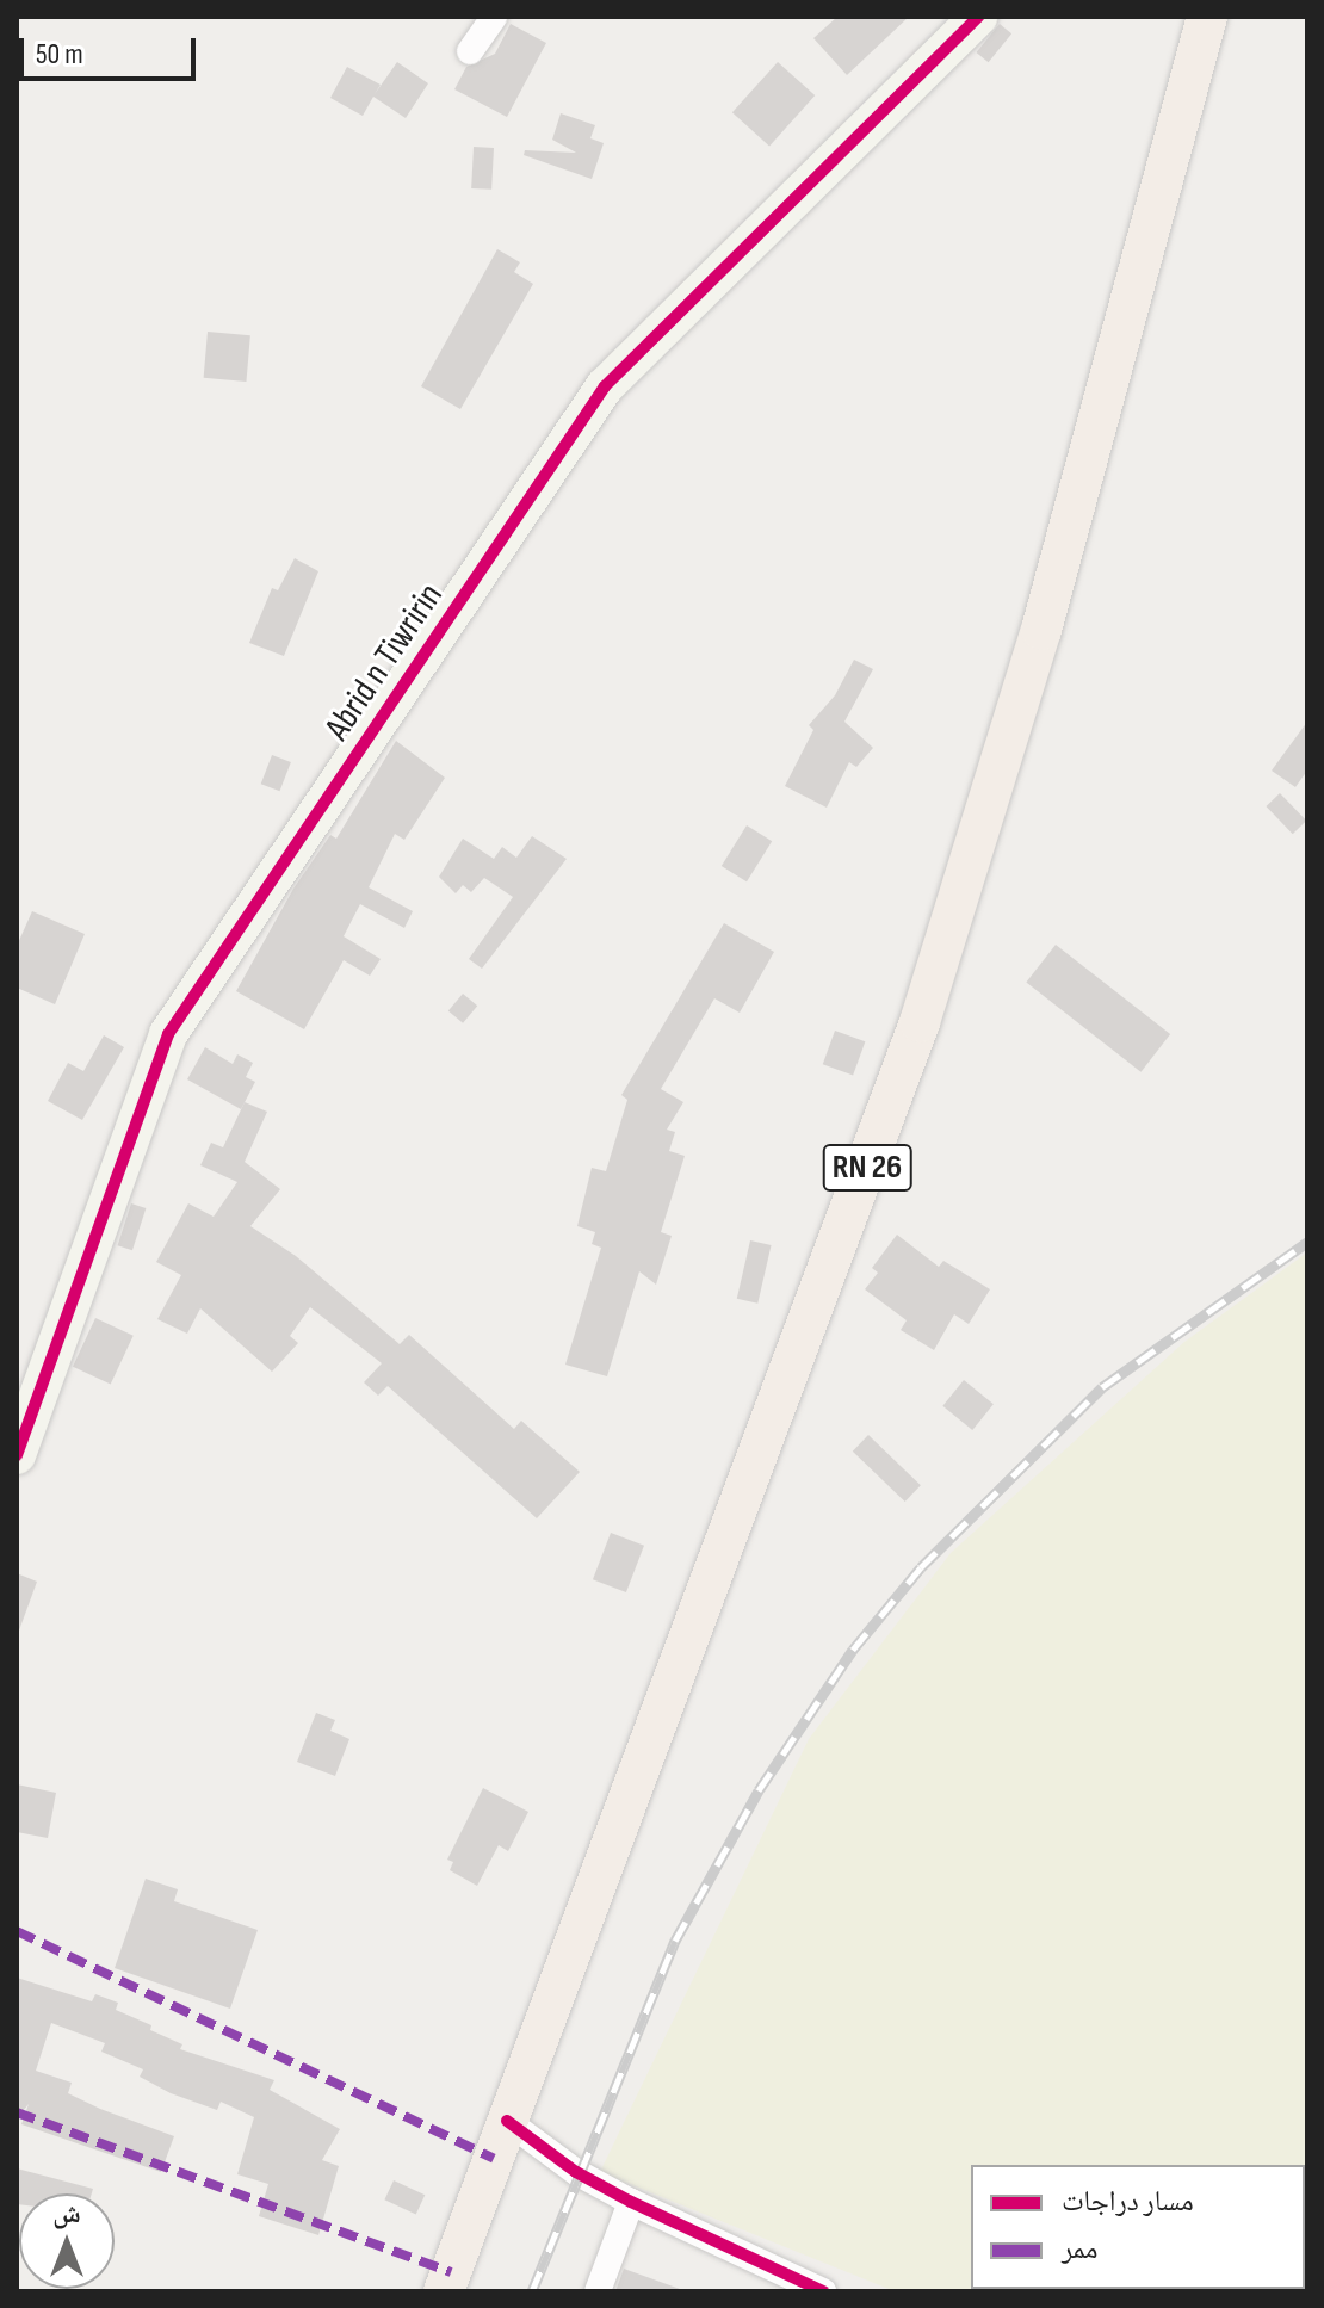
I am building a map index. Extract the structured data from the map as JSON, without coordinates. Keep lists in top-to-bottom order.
{
  "streets": {
    "main road": ["RN 26"],
    "street": ["Abrid n Tiwririn"]
  },
  "legend": ["مسار دراجات", "ممر"],
  "scale_bar": "50 m",
  "north": "top"
}
